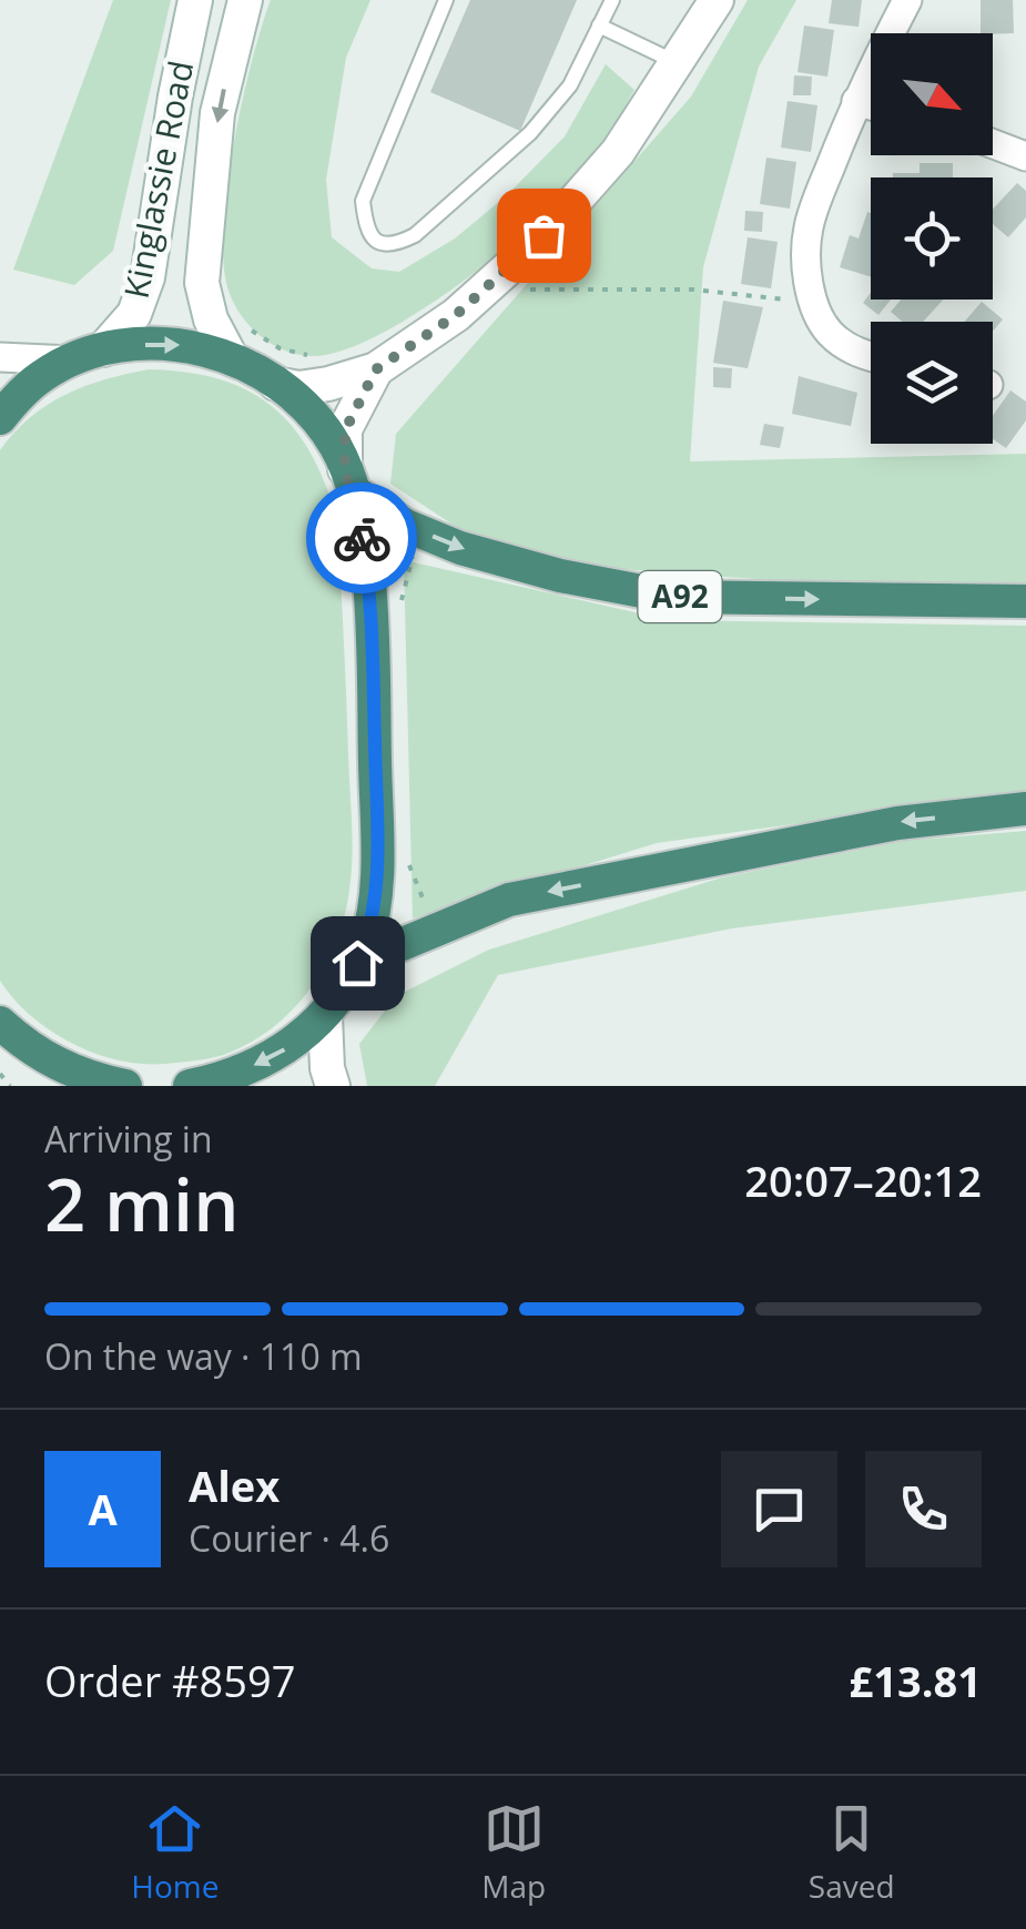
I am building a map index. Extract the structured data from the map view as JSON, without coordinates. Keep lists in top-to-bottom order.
{
  "streets": {
    "highway": ["A92"],
    "street": ["Kinglassie Road"]
  },
  "crossings": [
    ["Kinglassie Road", "A92"]
  ],
  "north": "bottom right",
  "page": {
    "heading": ["2 min", "Arriving in", "20:07–20:12"],
    "panel": [
      "Alex",
      "Courier · 4.6",
      "Order #8597",
      "£13.81"
    ],
    "bar": "On the way · 110 m",
    "round": "A",
    "tabs": ["Home", "Map", "Saved"]
  }
}
